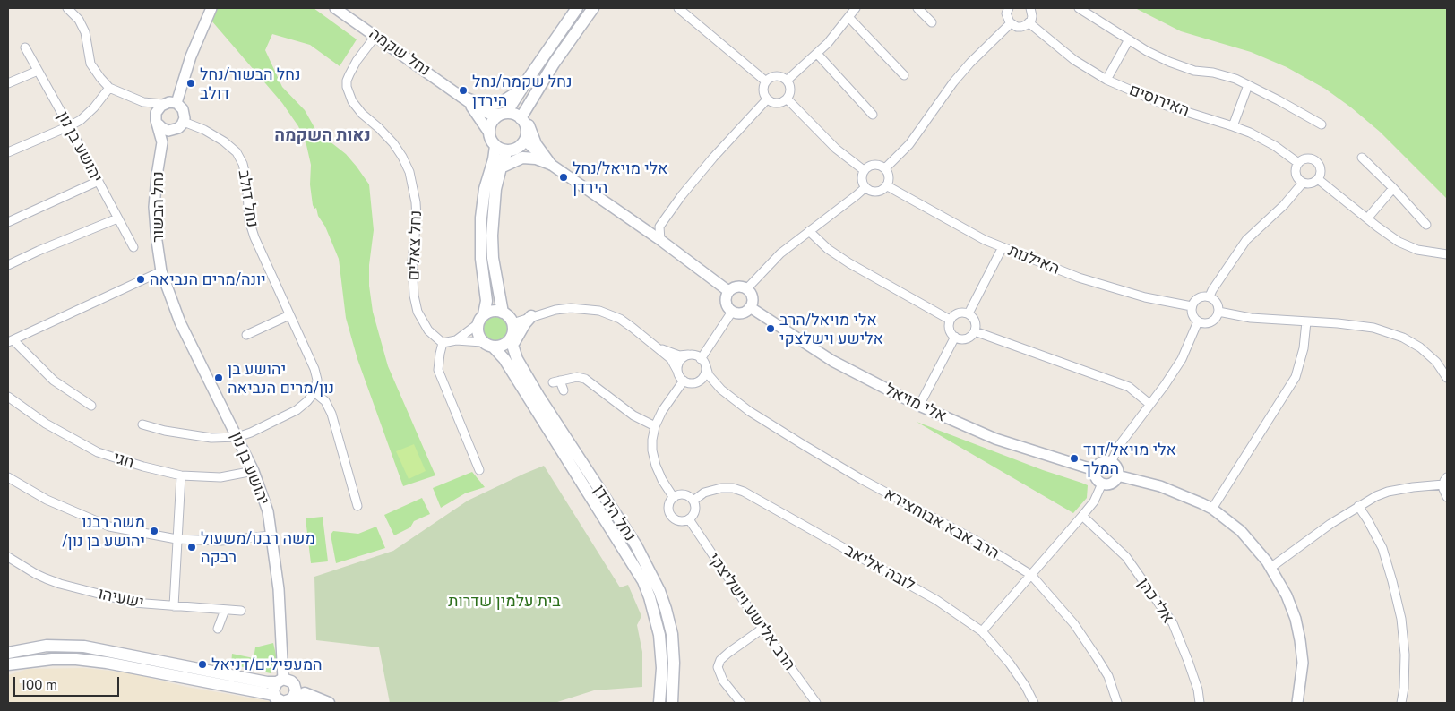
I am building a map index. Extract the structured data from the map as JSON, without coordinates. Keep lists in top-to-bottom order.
{
  "streets": {
    "main road": ["נחל הירדן"],
    "street": [
      "נחל שקמה",
      "האירוסים",
      "יהושע בן נון",
      "נחל דולב",
      "נחל הבשור",
      "נחל צאלים",
      "האילנות",
      "אלי מויאל",
      "חגי",
      "הרב אבא אבוחצירא",
      "לובה אליאב",
      "ישעיהו",
      "אלי כהן",
      "הרב אלישע וישליצקי"
    ]
  },
  "crossings": [
    ["נחל שקמה", "נחל צאלים"],
    ["יהושע בן נון", "נחל הבשור"],
    ["יהושע בן נון", "חגי"],
    ["נחל דולב", "נחל הבשור"],
    ["לובה אליאב", "הרב אלישע וישליצקי"]
  ],
  "districts": ["נאות השקמה"],
  "parks": ["בית עלמין שדרות"],
  "places": [
    "נחל הבשור/נחל דולב",
    "נחל שקמה/נחל הירדן",
    "אלי מויאל/נחל הירדן",
    "יונה/מרים הנביאה",
    "אלי מויאל/הרב אלישע וישלצקי",
    "יהושע בן נון/מרים הנביאה",
    "אלי מויאל/דוד המלך",
    "משה רבנו /יהושע בן נון",
    "משה רבנו/משעול רבקה",
    "המעפילים/דניאל"
  ],
  "scale_bar": "100 m"
}
